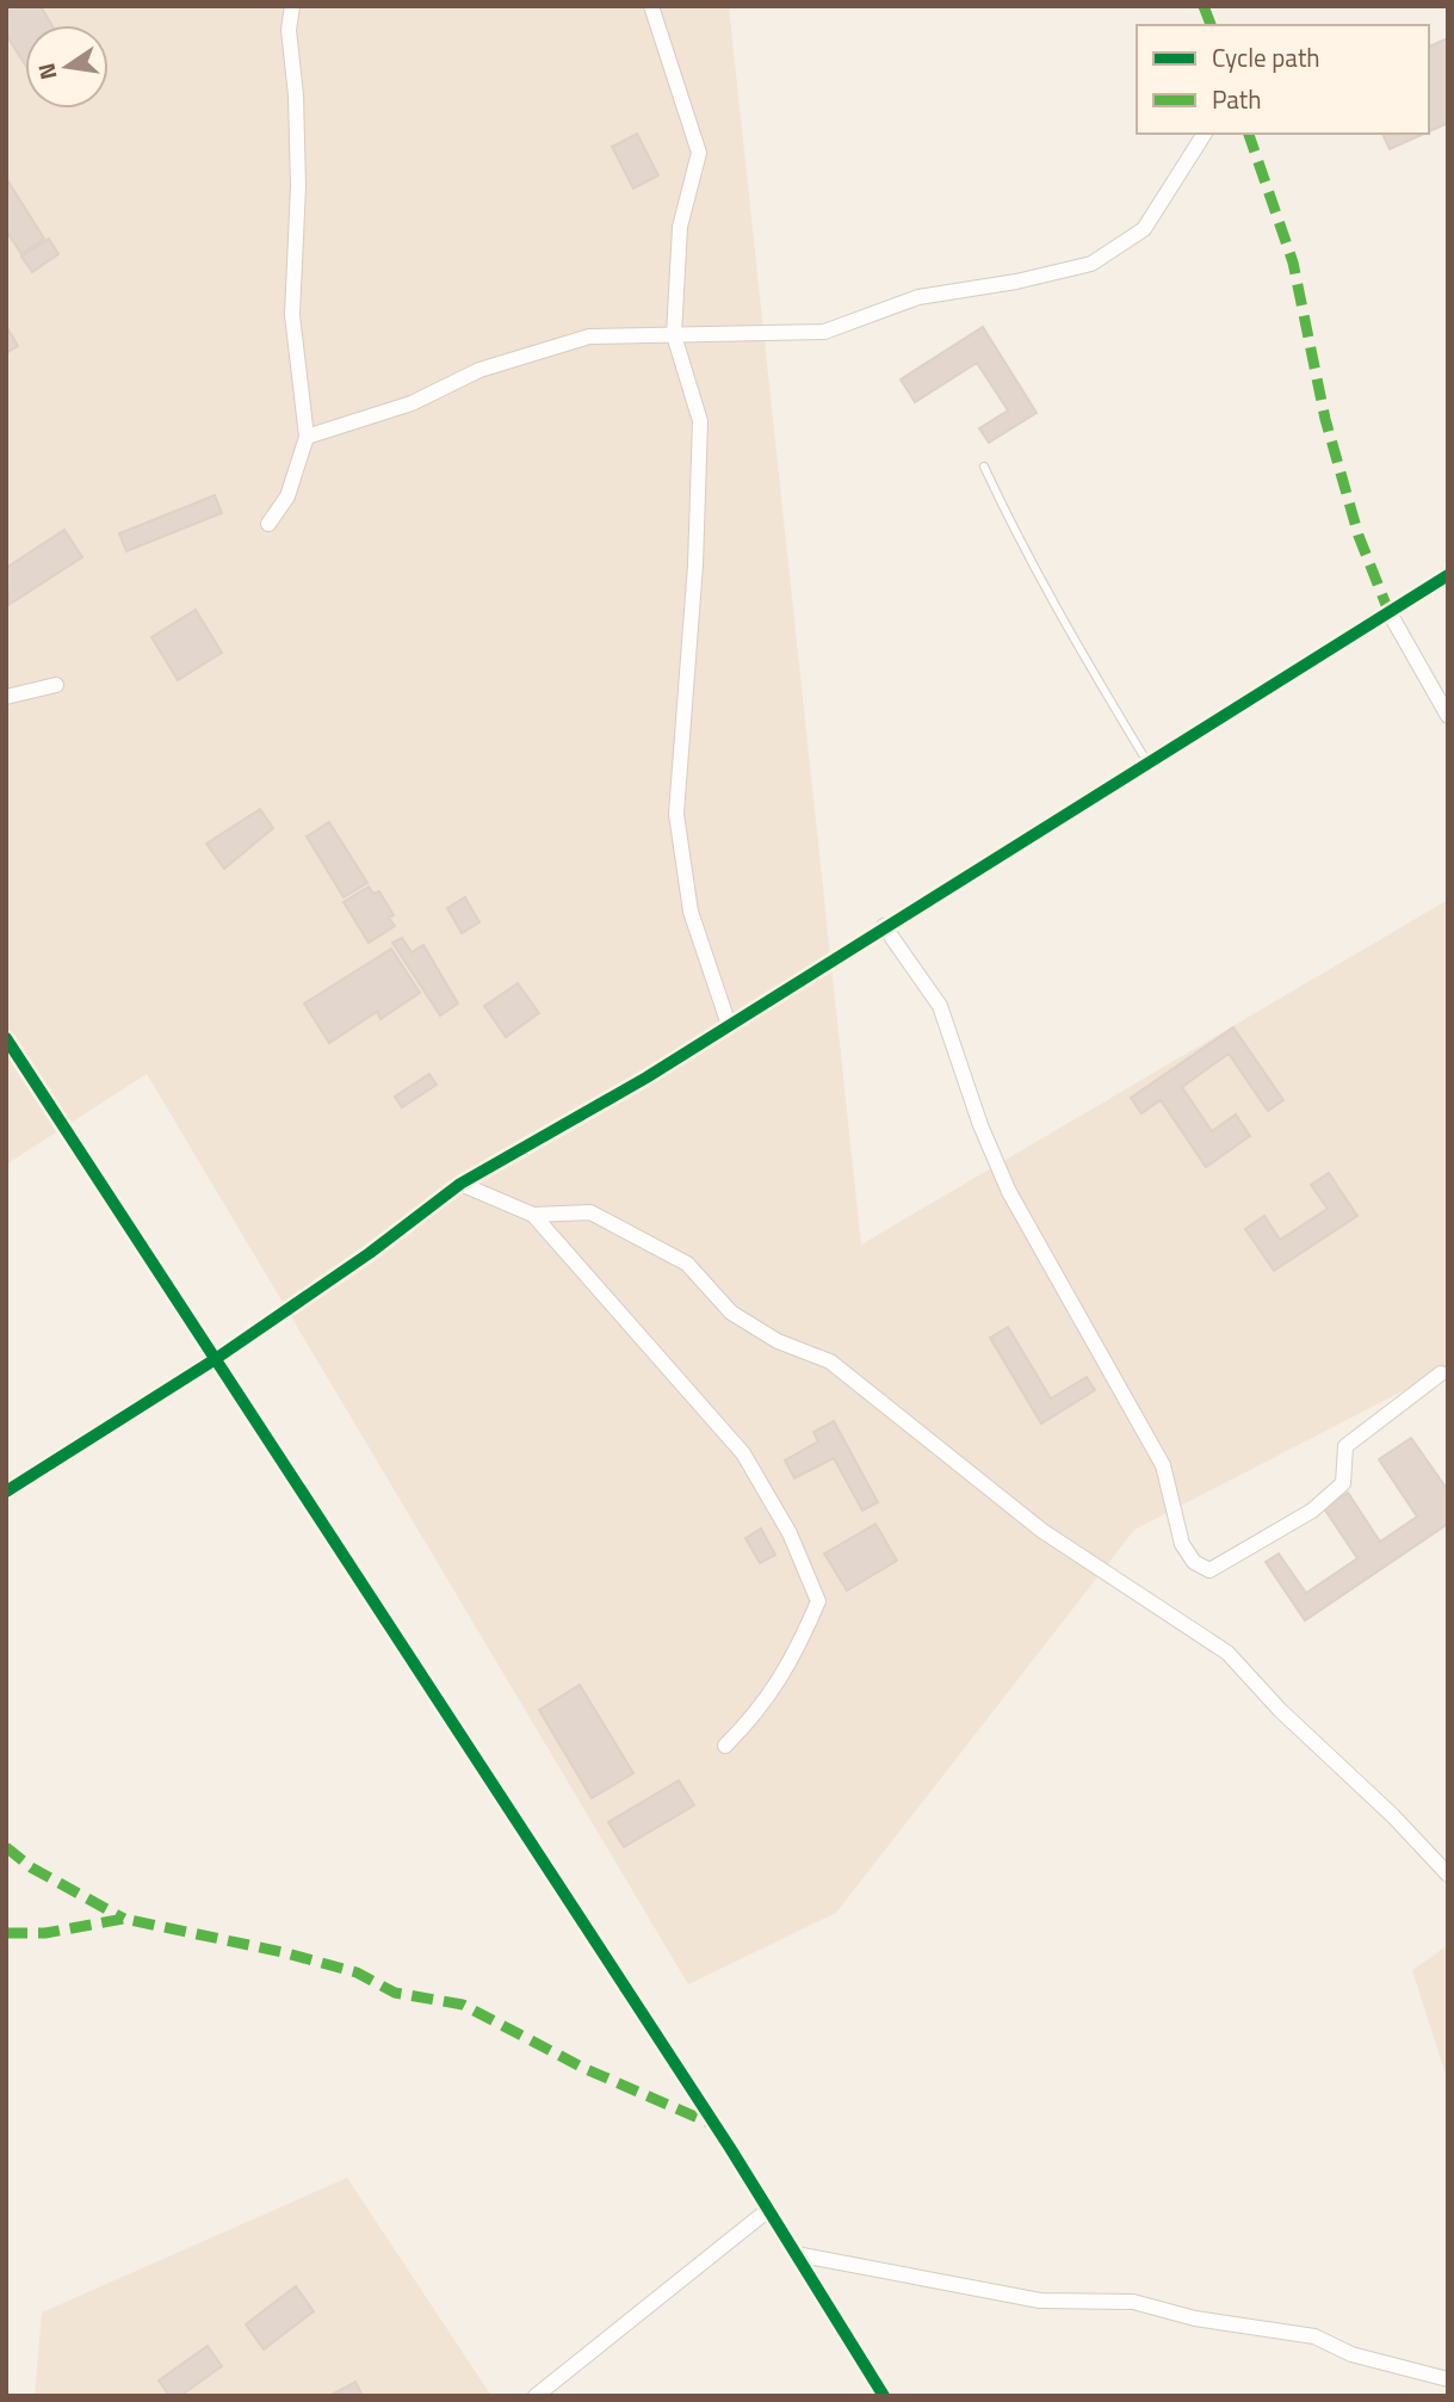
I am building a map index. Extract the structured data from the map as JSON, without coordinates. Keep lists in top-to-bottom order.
{
  "legend": ["Cycle path", "Path"],
  "north": "left"
}
